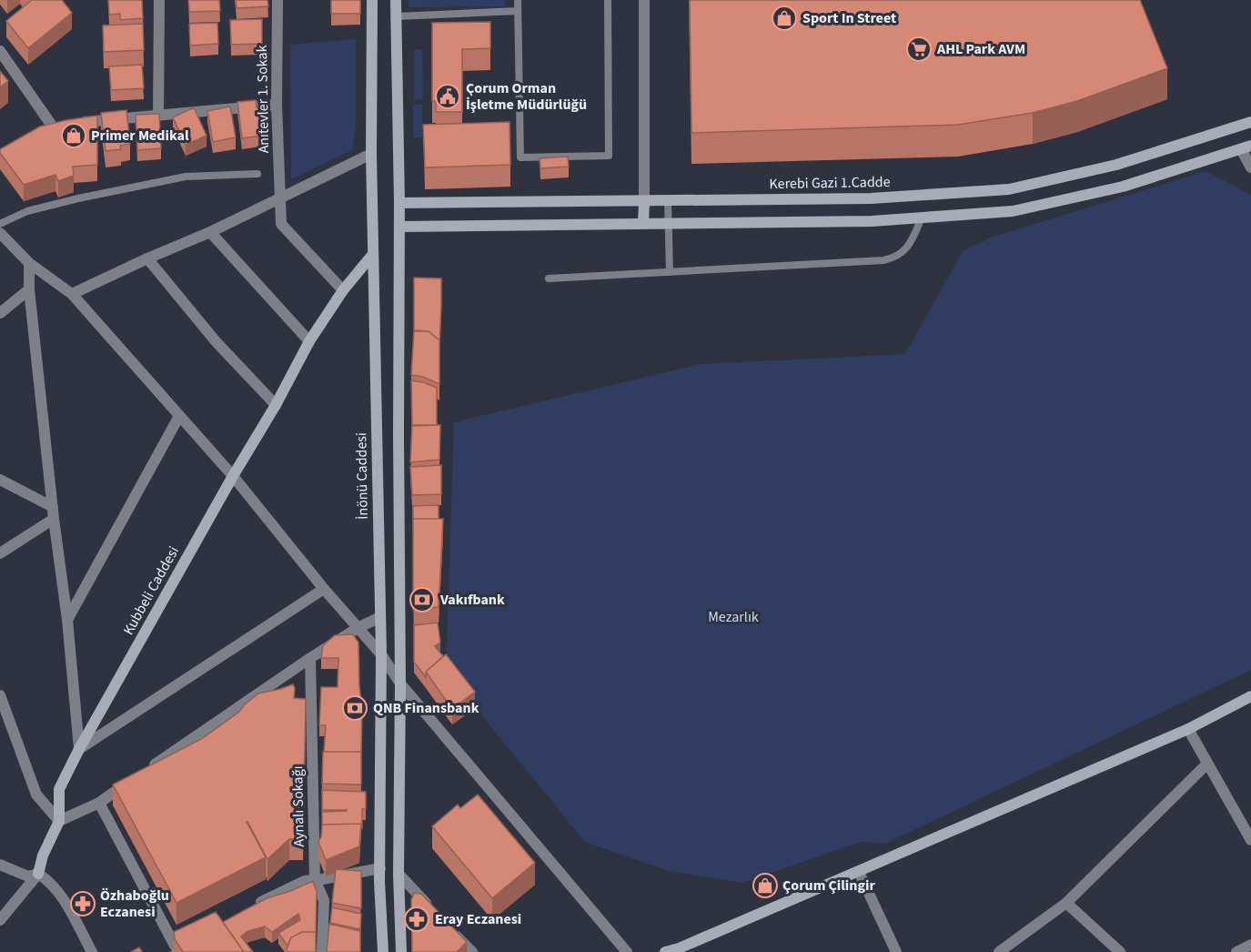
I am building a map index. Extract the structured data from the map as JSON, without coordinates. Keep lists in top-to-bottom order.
{
  "streets": {
    "street": [
      "Anıtevler 1. Sokak",
      "Kerebi Gazi 1.Cadde",
      "İnönü Caddesi",
      "Kubbeli Caddesi",
      "Aynalı Sokağı"
    ]
  },
  "crossings": [
    ["Anıtevler 1. Sokak", "Kubbeli Caddesi"],
    ["İnönü Caddesi", "Kubbeli Caddesi"]
  ],
  "parks": ["Mezarlık"],
  "places": {
    "shop": ["Sport In Street", "Primer Medikal", "Çorum Çilingir"],
    "supermarket": ["AHL Park AVM"],
    "public building": ["Çorum Orman İşletme Müdürlüğü"],
    "bank": ["Vakıfbank", "QNB Finansbank"],
    "pharmacy": ["Özhaboğlu Eczanesi", "Eray Eczanesi"]
  }
}
